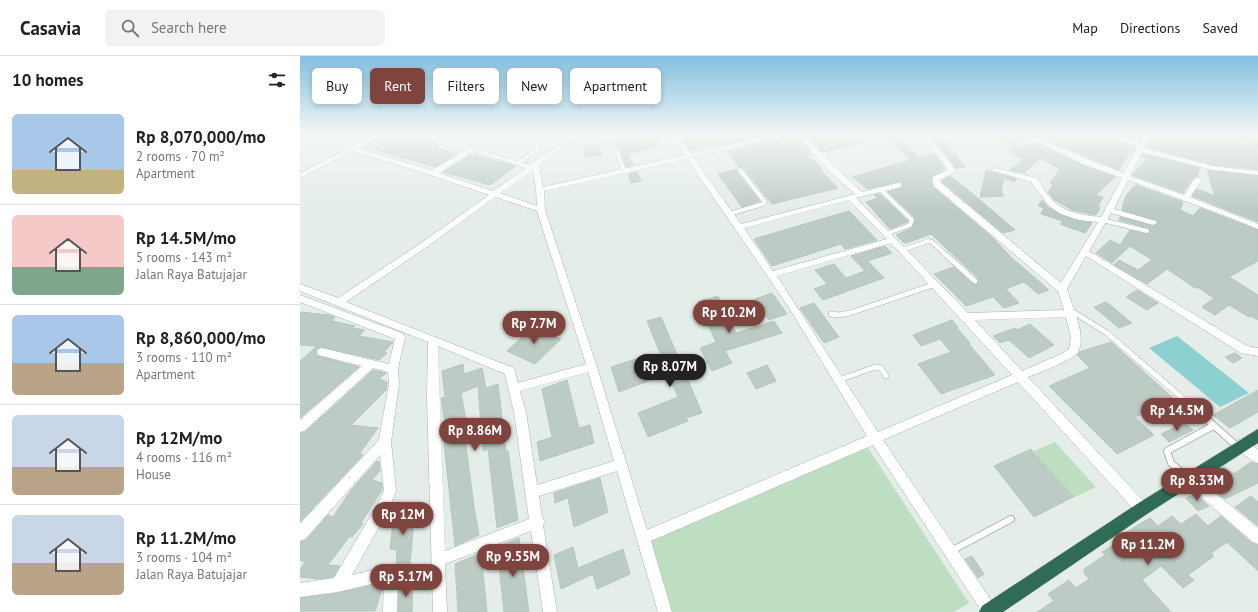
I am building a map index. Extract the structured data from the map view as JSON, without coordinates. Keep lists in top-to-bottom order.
{
  "page": {
    "header": "Casavia",
    "search": "Search here",
    "nav": ["Map", "Directions", "Saved"],
    "heading": "10 homes",
    "chip": [
      "Buy",
      "Rent",
      "Filters",
      "New",
      "Apartment"
    ],
    "list": [
      {
        "name": "Rp 8,070,000/mo",
        "note": "2 rooms · 70 m² · Apartment"
      },
      {
        "name": "Rp 14.5M/mo",
        "note": "5 rooms · 143 m² · Jalan Raya Batujajar"
      },
      {
        "name": "Rp 8,860,000/mo",
        "note": "3 rooms · 110 m² · Apartment"
      },
      {
        "name": "Rp 12M/mo",
        "note": "4 rooms · 116 m² · House"
      },
      {
        "name": "Rp 11.2M/mo",
        "note": "3 rooms · 104 m² · Jalan Raya Batujajar"
      }
    ],
    "price": [
      "Rp 10.2M",
      "Rp 7.7M",
      "Rp 8.07M",
      "Rp 14.5M",
      "Rp 8.86M",
      "Rp 8.33M",
      "Rp 12M",
      "Rp 11.2M",
      "Rp 9.55M",
      "Rp 5.17M"
    ]
  }
}
